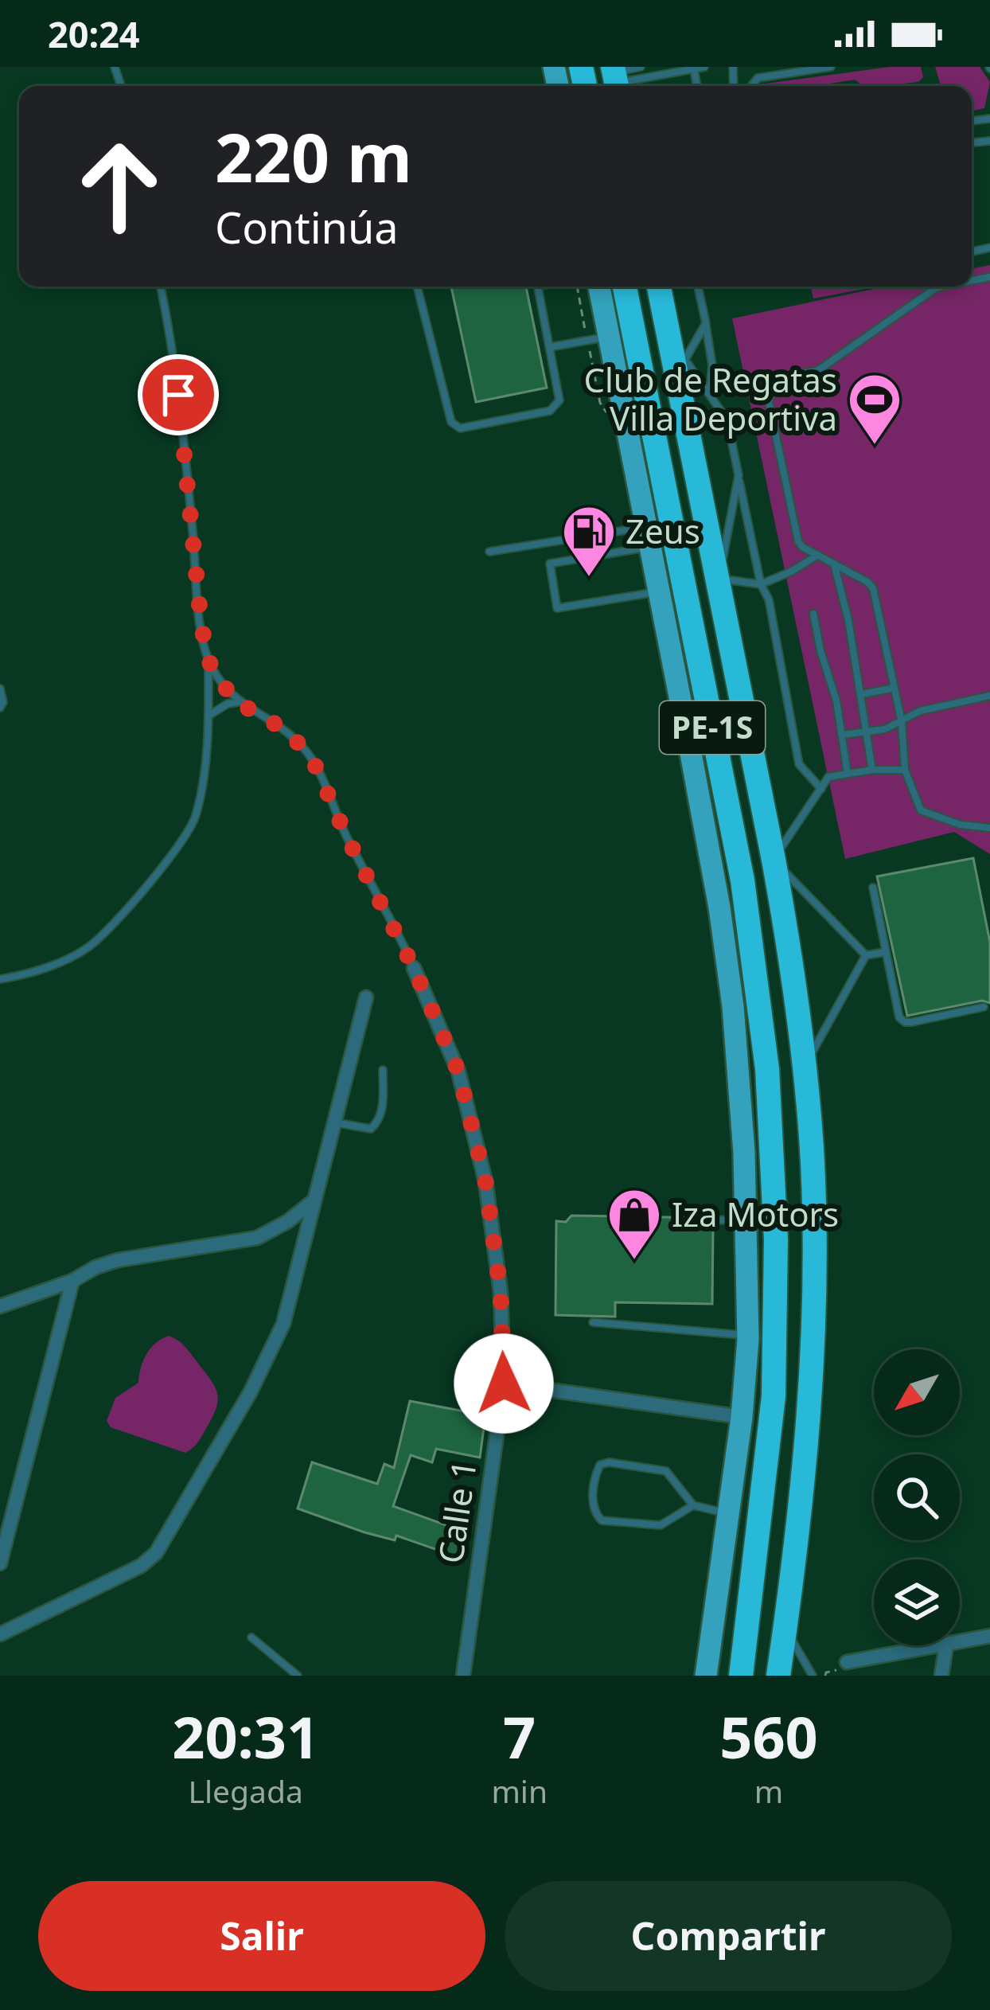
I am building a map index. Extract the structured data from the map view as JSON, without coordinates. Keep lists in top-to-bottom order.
{
  "streets": {
    "highway": ["PE-1S"],
    "street": ["Calle 1"]
  },
  "places": {
    "sports": ["Club de Regatas Villa Deportiva"],
    "fuel station": ["Zeus"],
    "shop": ["Iza Motors"]
  },
  "north": "bottom left",
  "page": {
    "status": "20:24",
    "turn": ["220 m", "Continúa"],
    "eta": [
      "20:31",
      "Llegada",
      "7",
      "min",
      "560",
      "m"
    ],
    "buttons": ["Salir", "Compartir"]
  }
}
